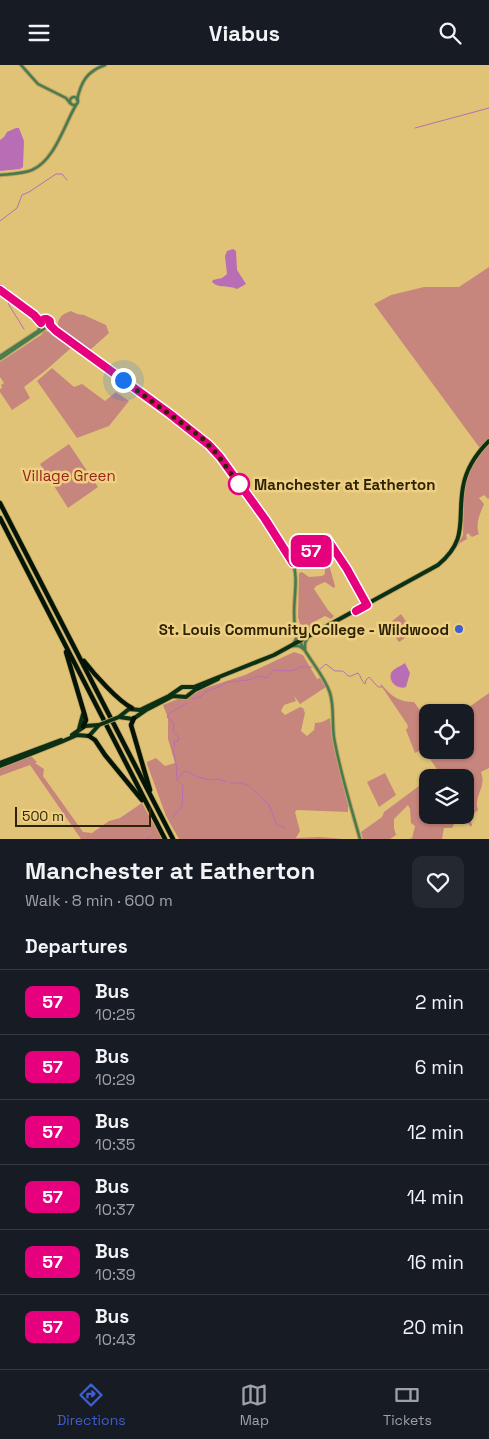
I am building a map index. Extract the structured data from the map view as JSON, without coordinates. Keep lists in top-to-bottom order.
{
  "parks": ["Village Green"],
  "places": ["Manchester at Eatherton", "St. Louis Community College - Wildwood"],
  "lines": ["bus line 57"],
  "scale_bar": "500 m",
  "page": {
    "header": "Viabus",
    "on_map": "57",
    "scale": "500 m",
    "heading": [
      ["Manchester at Eatherton", "Walk · 8 min · 600 m"],
      "Departures"
    ],
    "list": [
      {
        "mark": "57",
        "name": "Bus",
        "note": "10:25",
        "value": "2 min"
      },
      {
        "mark": "57",
        "name": "Bus",
        "note": "10:29",
        "value": "6 min"
      },
      {
        "mark": "57",
        "name": "Bus",
        "note": "10:35",
        "value": "12 min"
      },
      {
        "mark": "57",
        "name": "Bus",
        "note": "10:37",
        "value": "14 min"
      },
      {
        "mark": "57",
        "name": "Bus",
        "note": "10:39",
        "value": "16 min"
      },
      {
        "mark": "57",
        "name": "Bus",
        "note": "10:43",
        "value": "20 min"
      }
    ],
    "tabs": ["Directions", "Map", "Tickets"]
  }
}
